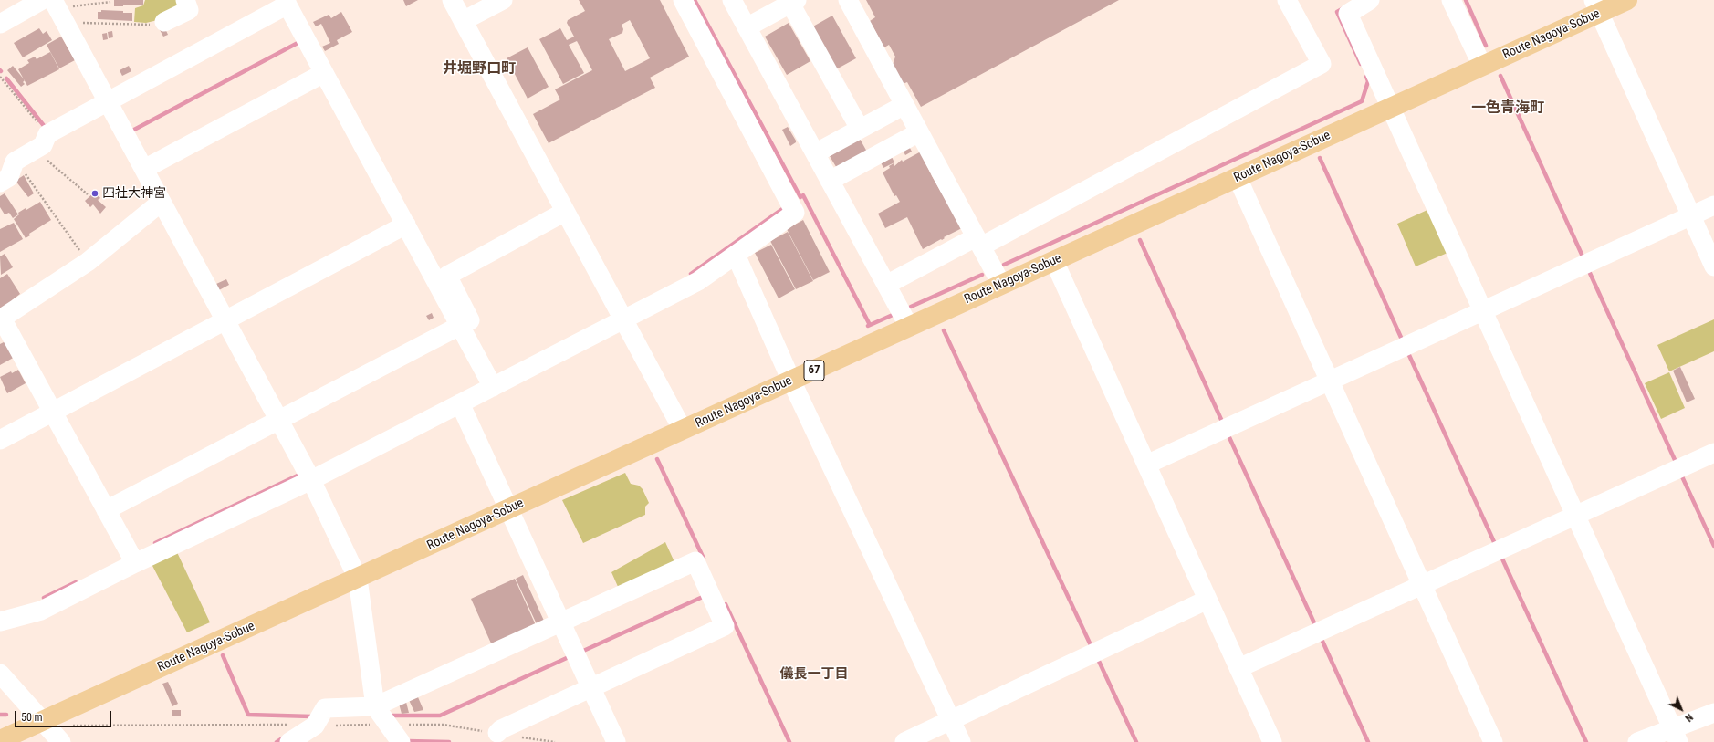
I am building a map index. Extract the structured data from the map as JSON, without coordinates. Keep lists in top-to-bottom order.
{
  "streets": {
    "main road": ["Route Nagoya-Sobue", "67"]
  },
  "districts": ["井堀野口町", "一色青海町", "儀長一丁目"],
  "places": ["四社大神宮"],
  "scale_bar": "50 m",
  "north": "bottom right"
}
